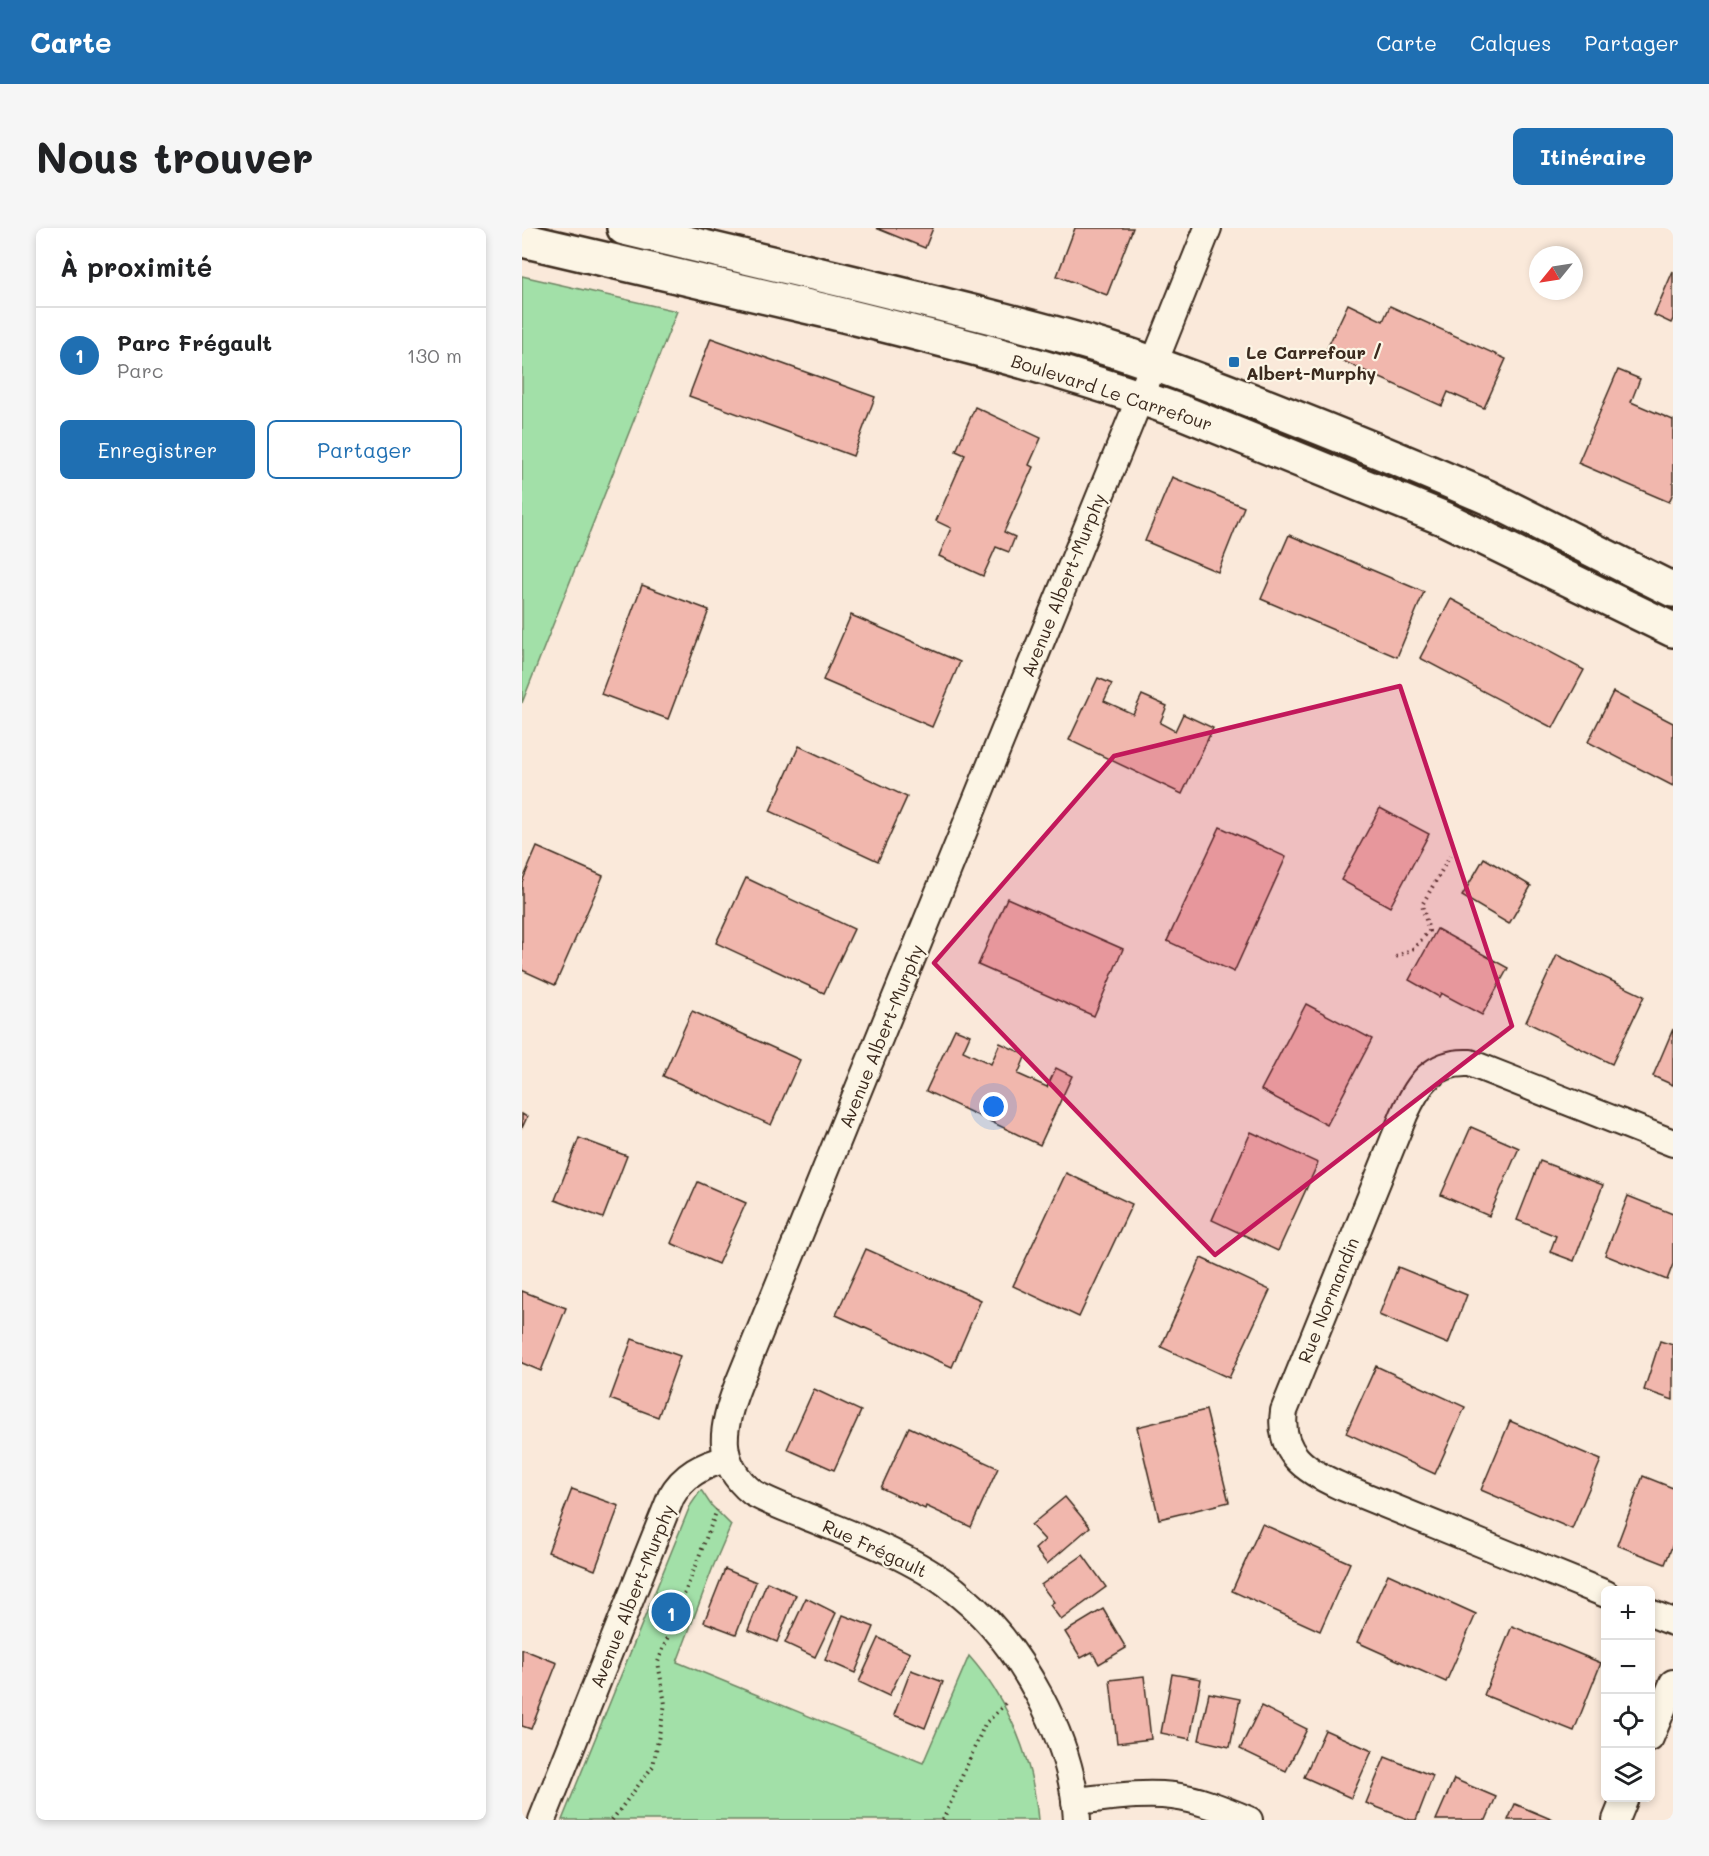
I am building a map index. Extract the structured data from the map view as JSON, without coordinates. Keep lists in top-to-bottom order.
{
  "streets": {
    "street": [
      "Boulevard Le Carrefour",
      "Avenue Albert-Murphy",
      "Rue Normandin",
      "Rue Frégault"
    ]
  },
  "crossings": [
    ["Boulevard Le Carrefour", "Avenue Albert-Murphy"],
    ["Avenue Albert-Murphy", "Rue Frégault"]
  ],
  "places": {
    "transit": ["Le Carrefour / Albert-Murphy"]
  },
  "north": "bottom left",
  "page": {
    "header": "Carte",
    "nav": ["Carte", "Calques", "Partager"],
    "buttons": [
      "Itinéraire",
      ["Enregistrer", "Partager"]
    ],
    "title": "Nous trouver",
    "heading": "À proximité",
    "list": [
      {
        "mark": "1",
        "name": "Parc Frégault",
        "note": "Parc",
        "value": "130 m"
      }
    ],
    "map_buttons": ["+", "−"],
    "pins": "1"
  }
}
